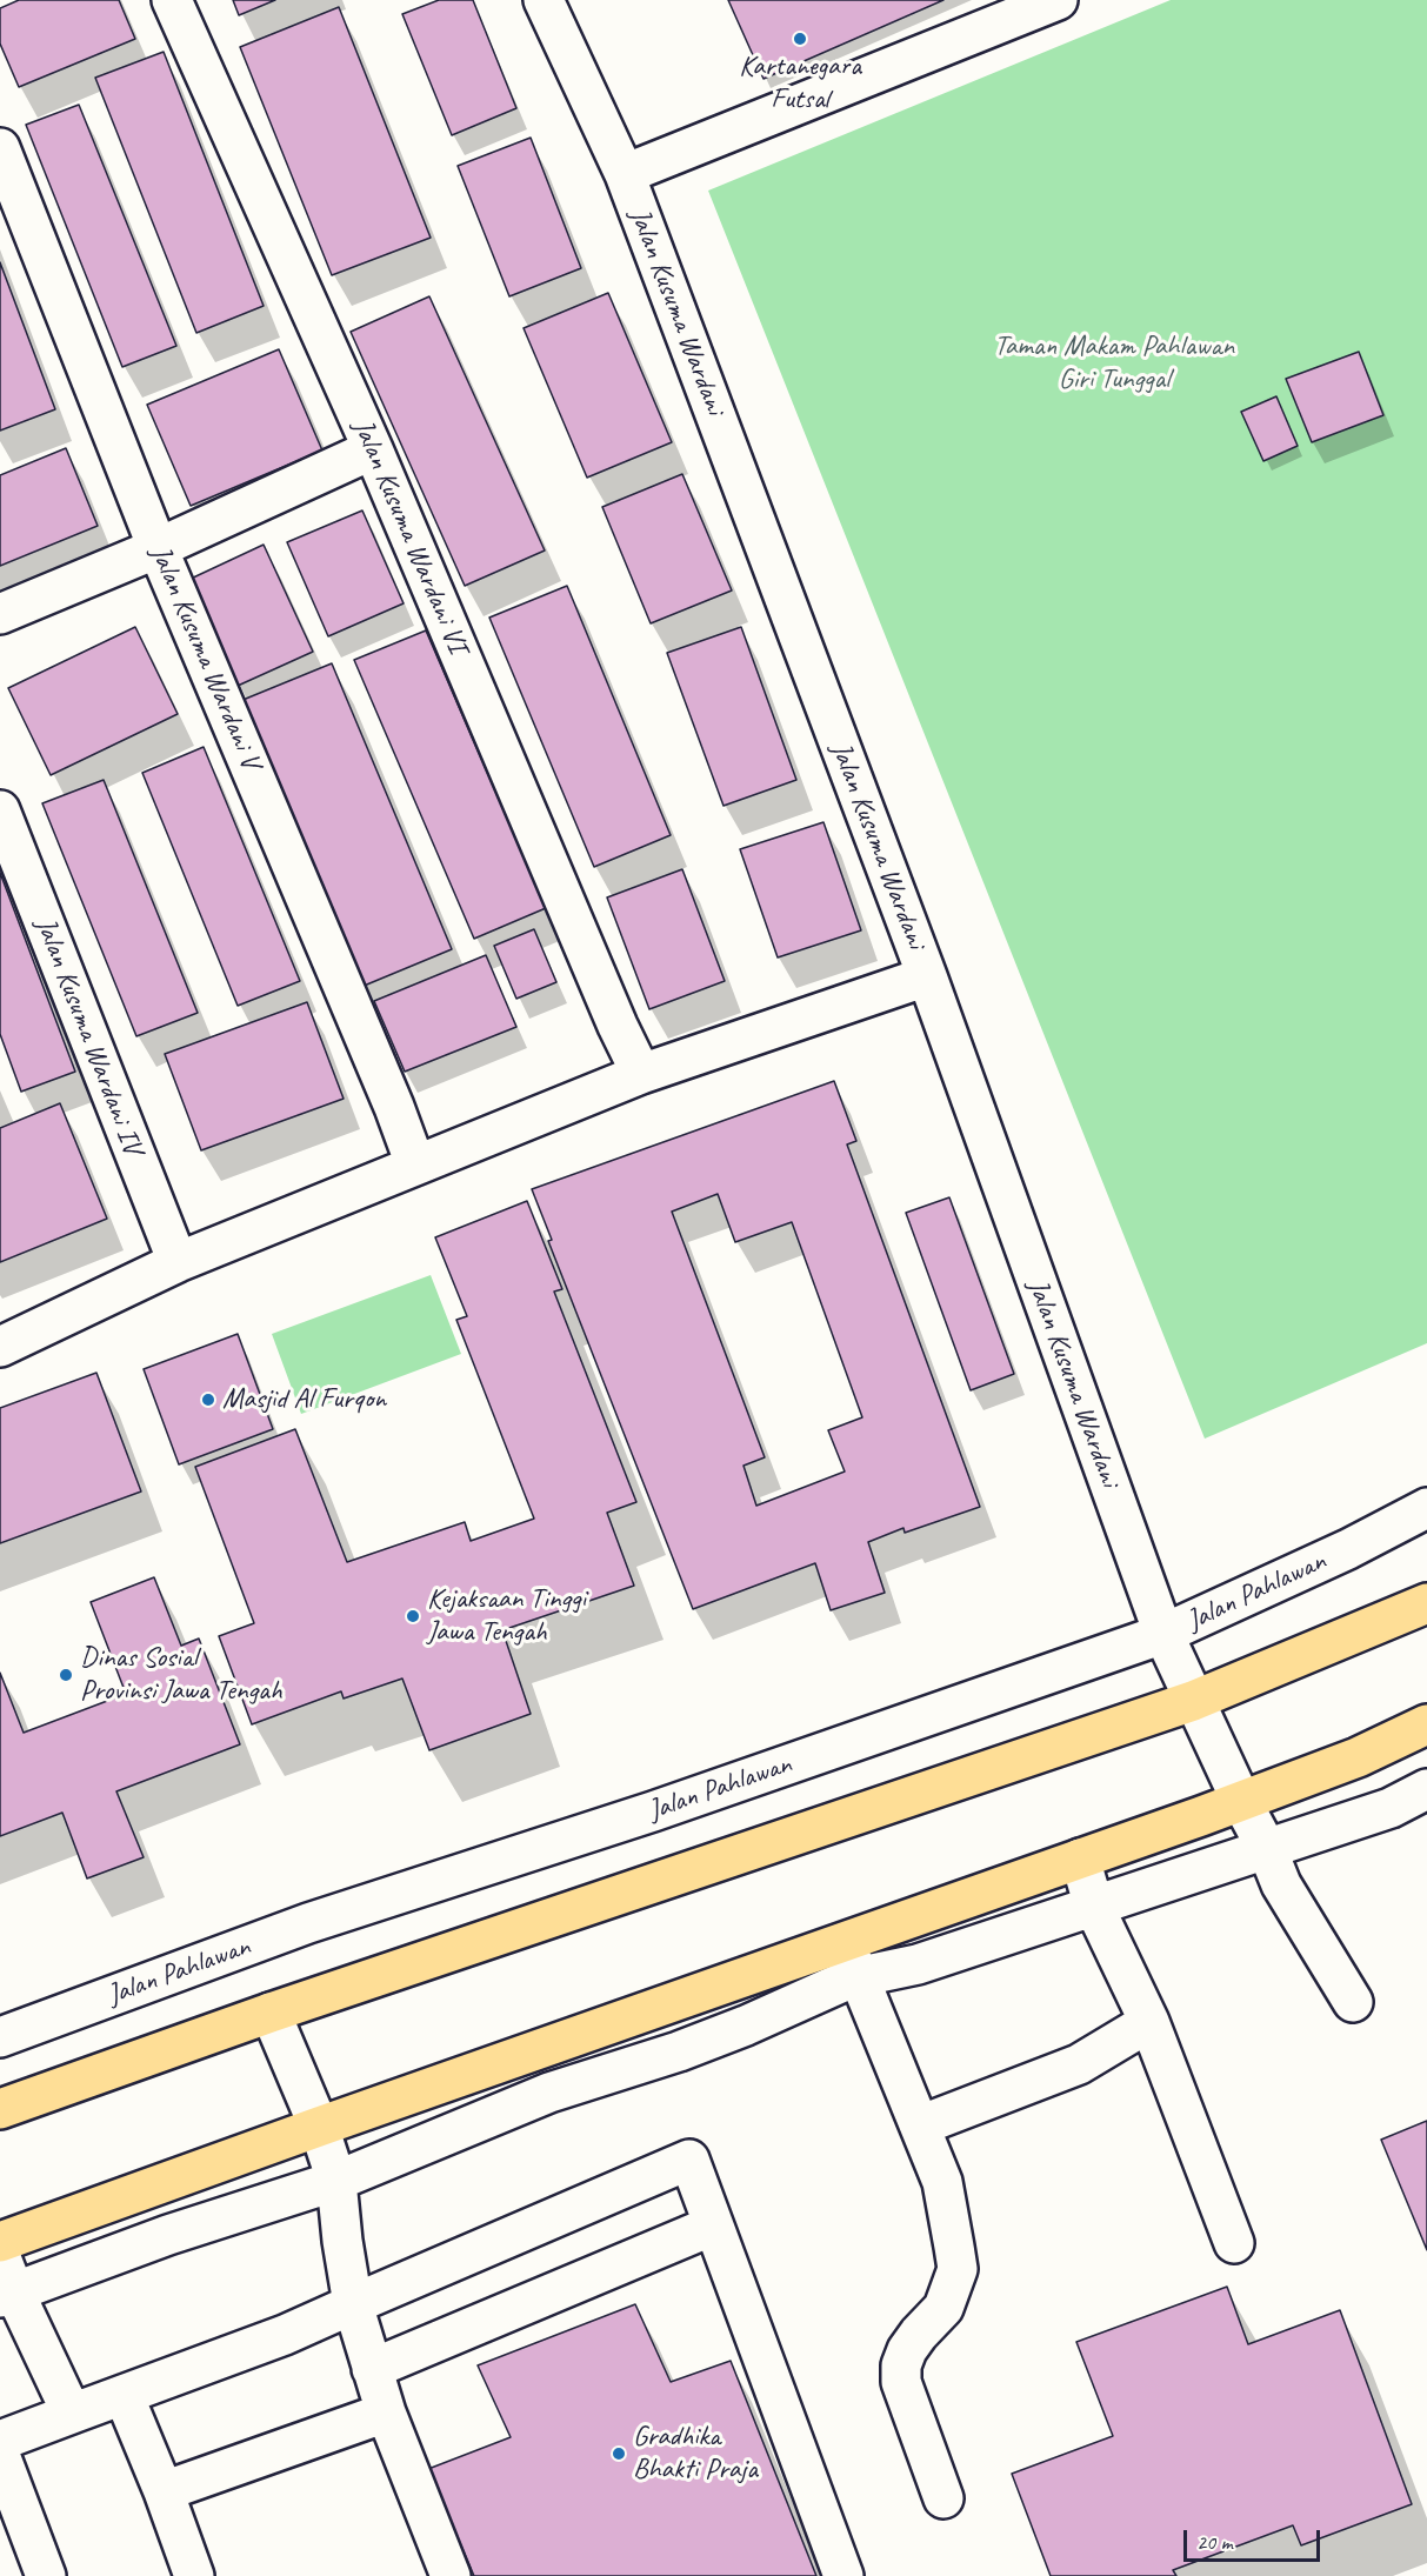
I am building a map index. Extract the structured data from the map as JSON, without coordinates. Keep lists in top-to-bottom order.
{
  "streets": {
    "street": [
      "Jalan Kusuma Wardani",
      "Jalan Kusuma Wardani VI",
      "Jalan Kusuma Wardani V",
      "Jalan Kusuma Wardani IV",
      "Jalan Pahlawan"
    ]
  },
  "crossings": [
    ["Jalan Kusuma Wardani", "Jalan Pahlawan"]
  ],
  "parks": ["Taman Makam Pahlawan Giri Tunggal"],
  "places": [
    "Kartanegara Futsal",
    "Masjid Al Furqon",
    "Kejaksaan Tinggi Jawa Tengah",
    "Dinas Sosial Provinsi Jawa Tengah",
    "Gradhika Bhakti Praja"
  ],
  "scale_bar": "20 m"
}
